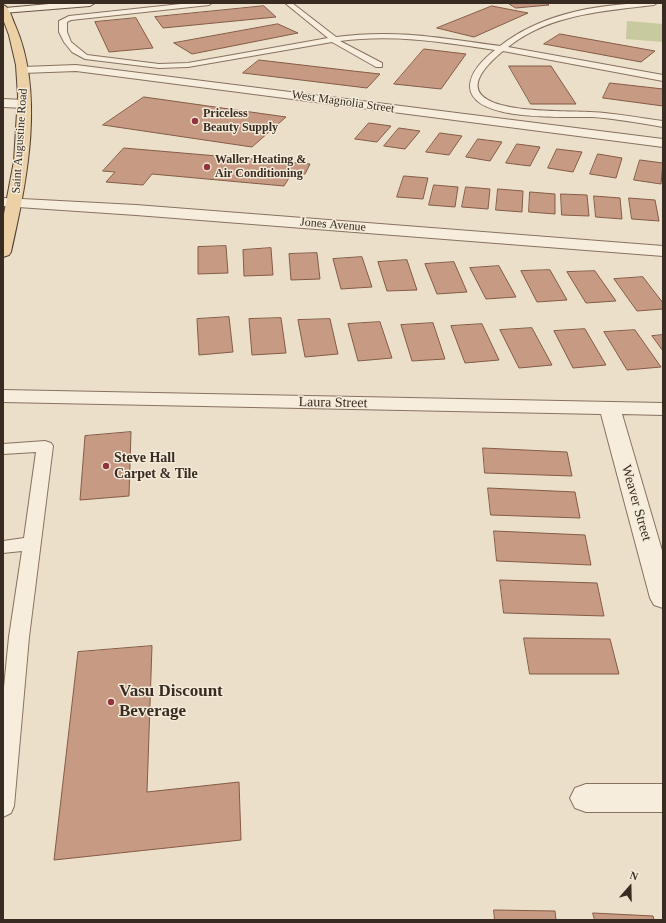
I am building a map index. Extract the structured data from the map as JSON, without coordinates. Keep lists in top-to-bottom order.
{
  "streets": {
    "main road": ["Saint Augustine Road"],
    "street": [
      "West Magnolia Street",
      "Jones Avenue",
      "Laura Street",
      "Weaver Street"
    ]
  },
  "crossings": [
    ["West Magnolia Street", "Saint Augustine Road"],
    ["Saint Augustine Road", "Jones Avenue"],
    ["Laura Street", "Weaver Street"]
  ],
  "places": [
    "Priceless Beauty Supply",
    "Waller Heating & Air Conditioning",
    "Steve Hall Carpet & Tile",
    "Vasu Discount Beverage"
  ],
  "north": "top"
}
